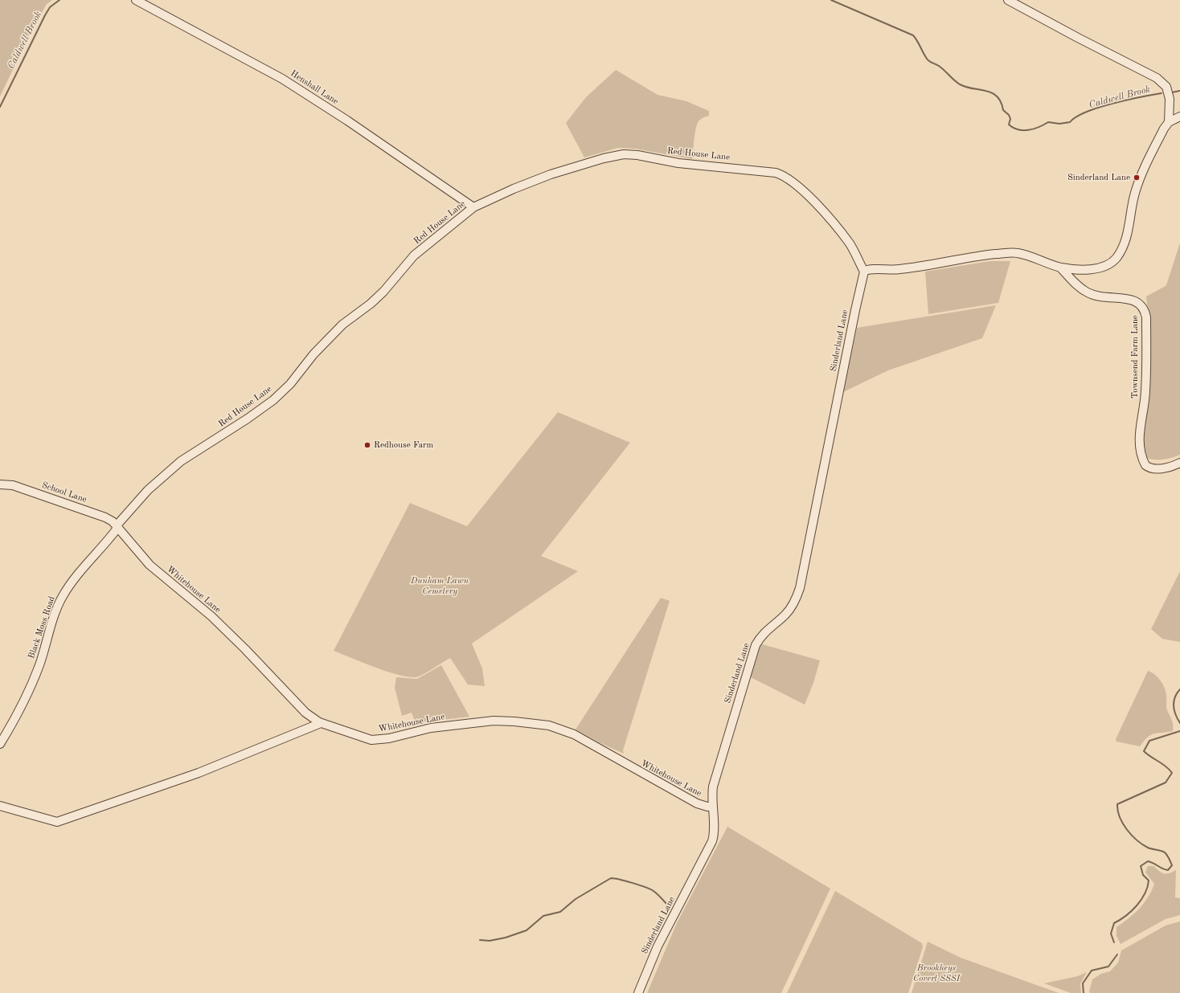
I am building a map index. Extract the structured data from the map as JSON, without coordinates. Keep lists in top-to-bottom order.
{
  "streets": {
    "street": [
      "Henshall Lane",
      "Red House Lane",
      "Sinderland Lane",
      "Townsend Farm Lane",
      "School Lane",
      "Whitehouse Lane",
      "Black Moss Road"
    ]
  },
  "crossings": [
    ["Henshall Lane", "Red House Lane"],
    ["Red House Lane", "Sinderland Lane"],
    ["Red House Lane", "School Lane"],
    ["Red House Lane", "Whitehouse Lane"],
    ["Red House Lane", "Black Moss Road"],
    ["Sinderland Lane", "Whitehouse Lane"],
    ["School Lane", "Whitehouse Lane"],
    ["School Lane", "Black Moss Road"],
    ["Whitehouse Lane", "Black Moss Road"]
  ],
  "water": ["Caldwell Brook"],
  "parks": ["Dunham Lawn Cemetery", "Brookheys Covert SSSI"],
  "places": ["Sinderland Lane", "Redhouse Farm"]
}
